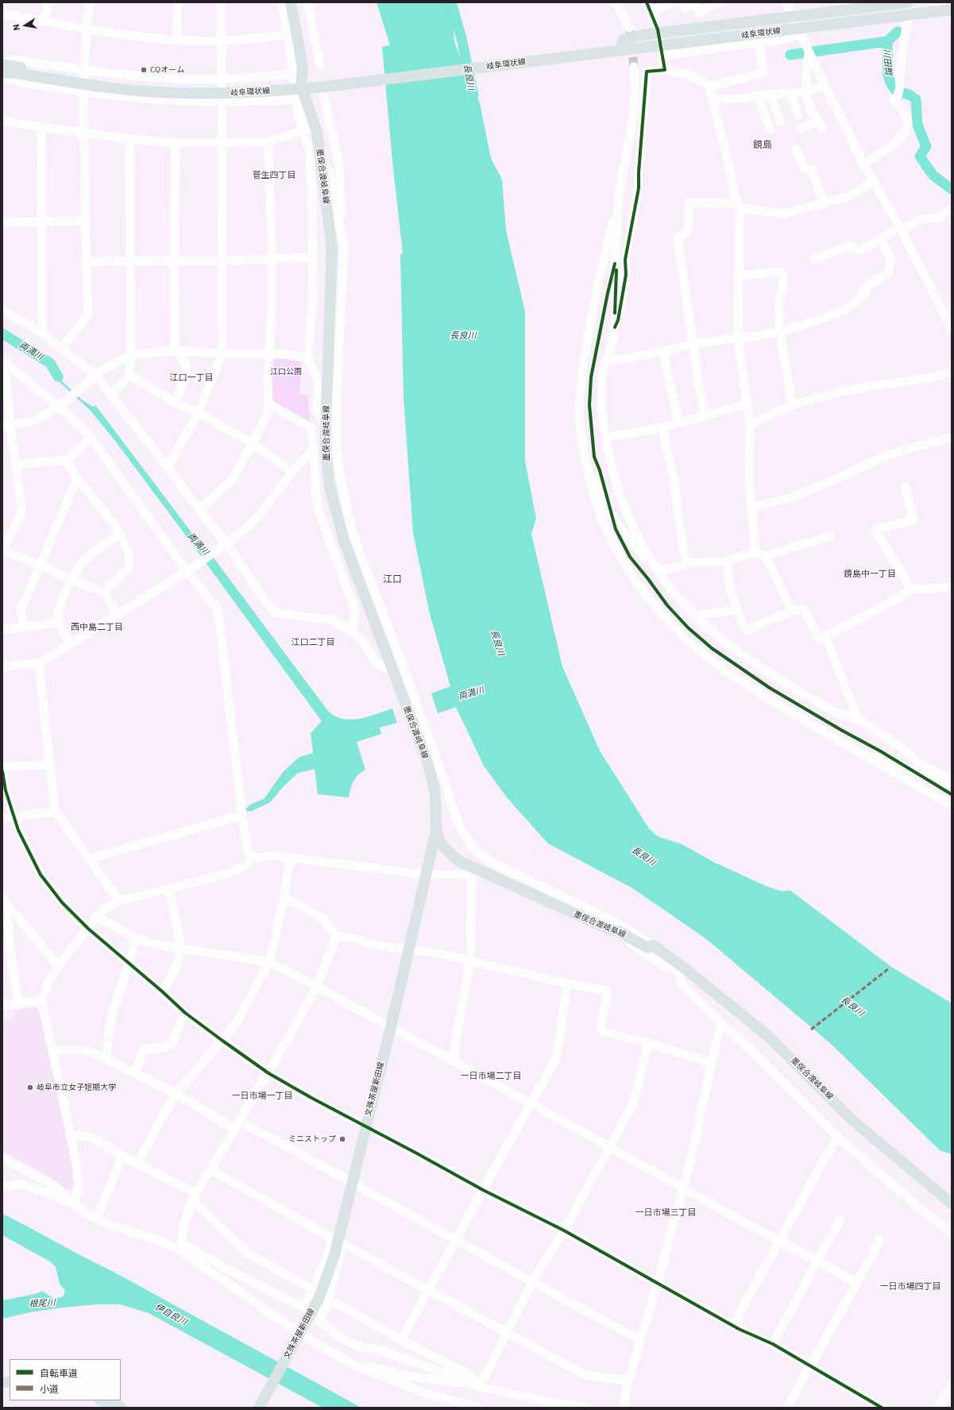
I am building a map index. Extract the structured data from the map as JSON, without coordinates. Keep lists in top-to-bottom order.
{
  "streets": {
    "main road": ["岐阜環状線", "墨俣合渡岐阜線", "文殊茶屋新田線"]
  },
  "crossings": [
    ["墨俣合渡岐阜線", "文殊茶屋新田線"]
  ],
  "districts": [
    "鏡島",
    "菅生四丁目",
    "江口一丁目",
    "鏡島中一丁目",
    "江口",
    "西中島二丁目",
    "江口二丁目",
    "一日市場二丁目",
    "一日市場一丁目",
    "一日市場三丁目",
    "一日市場四丁目"
  ],
  "water": [
    "論田川",
    "長良川",
    "両満川",
    "根尾川",
    "伊自良川"
  ],
  "parks": ["江口公園"],
  "places": ["CQオーム", "岐阜市立女子短期大学", "ミニストップ"],
  "legend": ["自転車道", "小道"],
  "north": "left"
}
